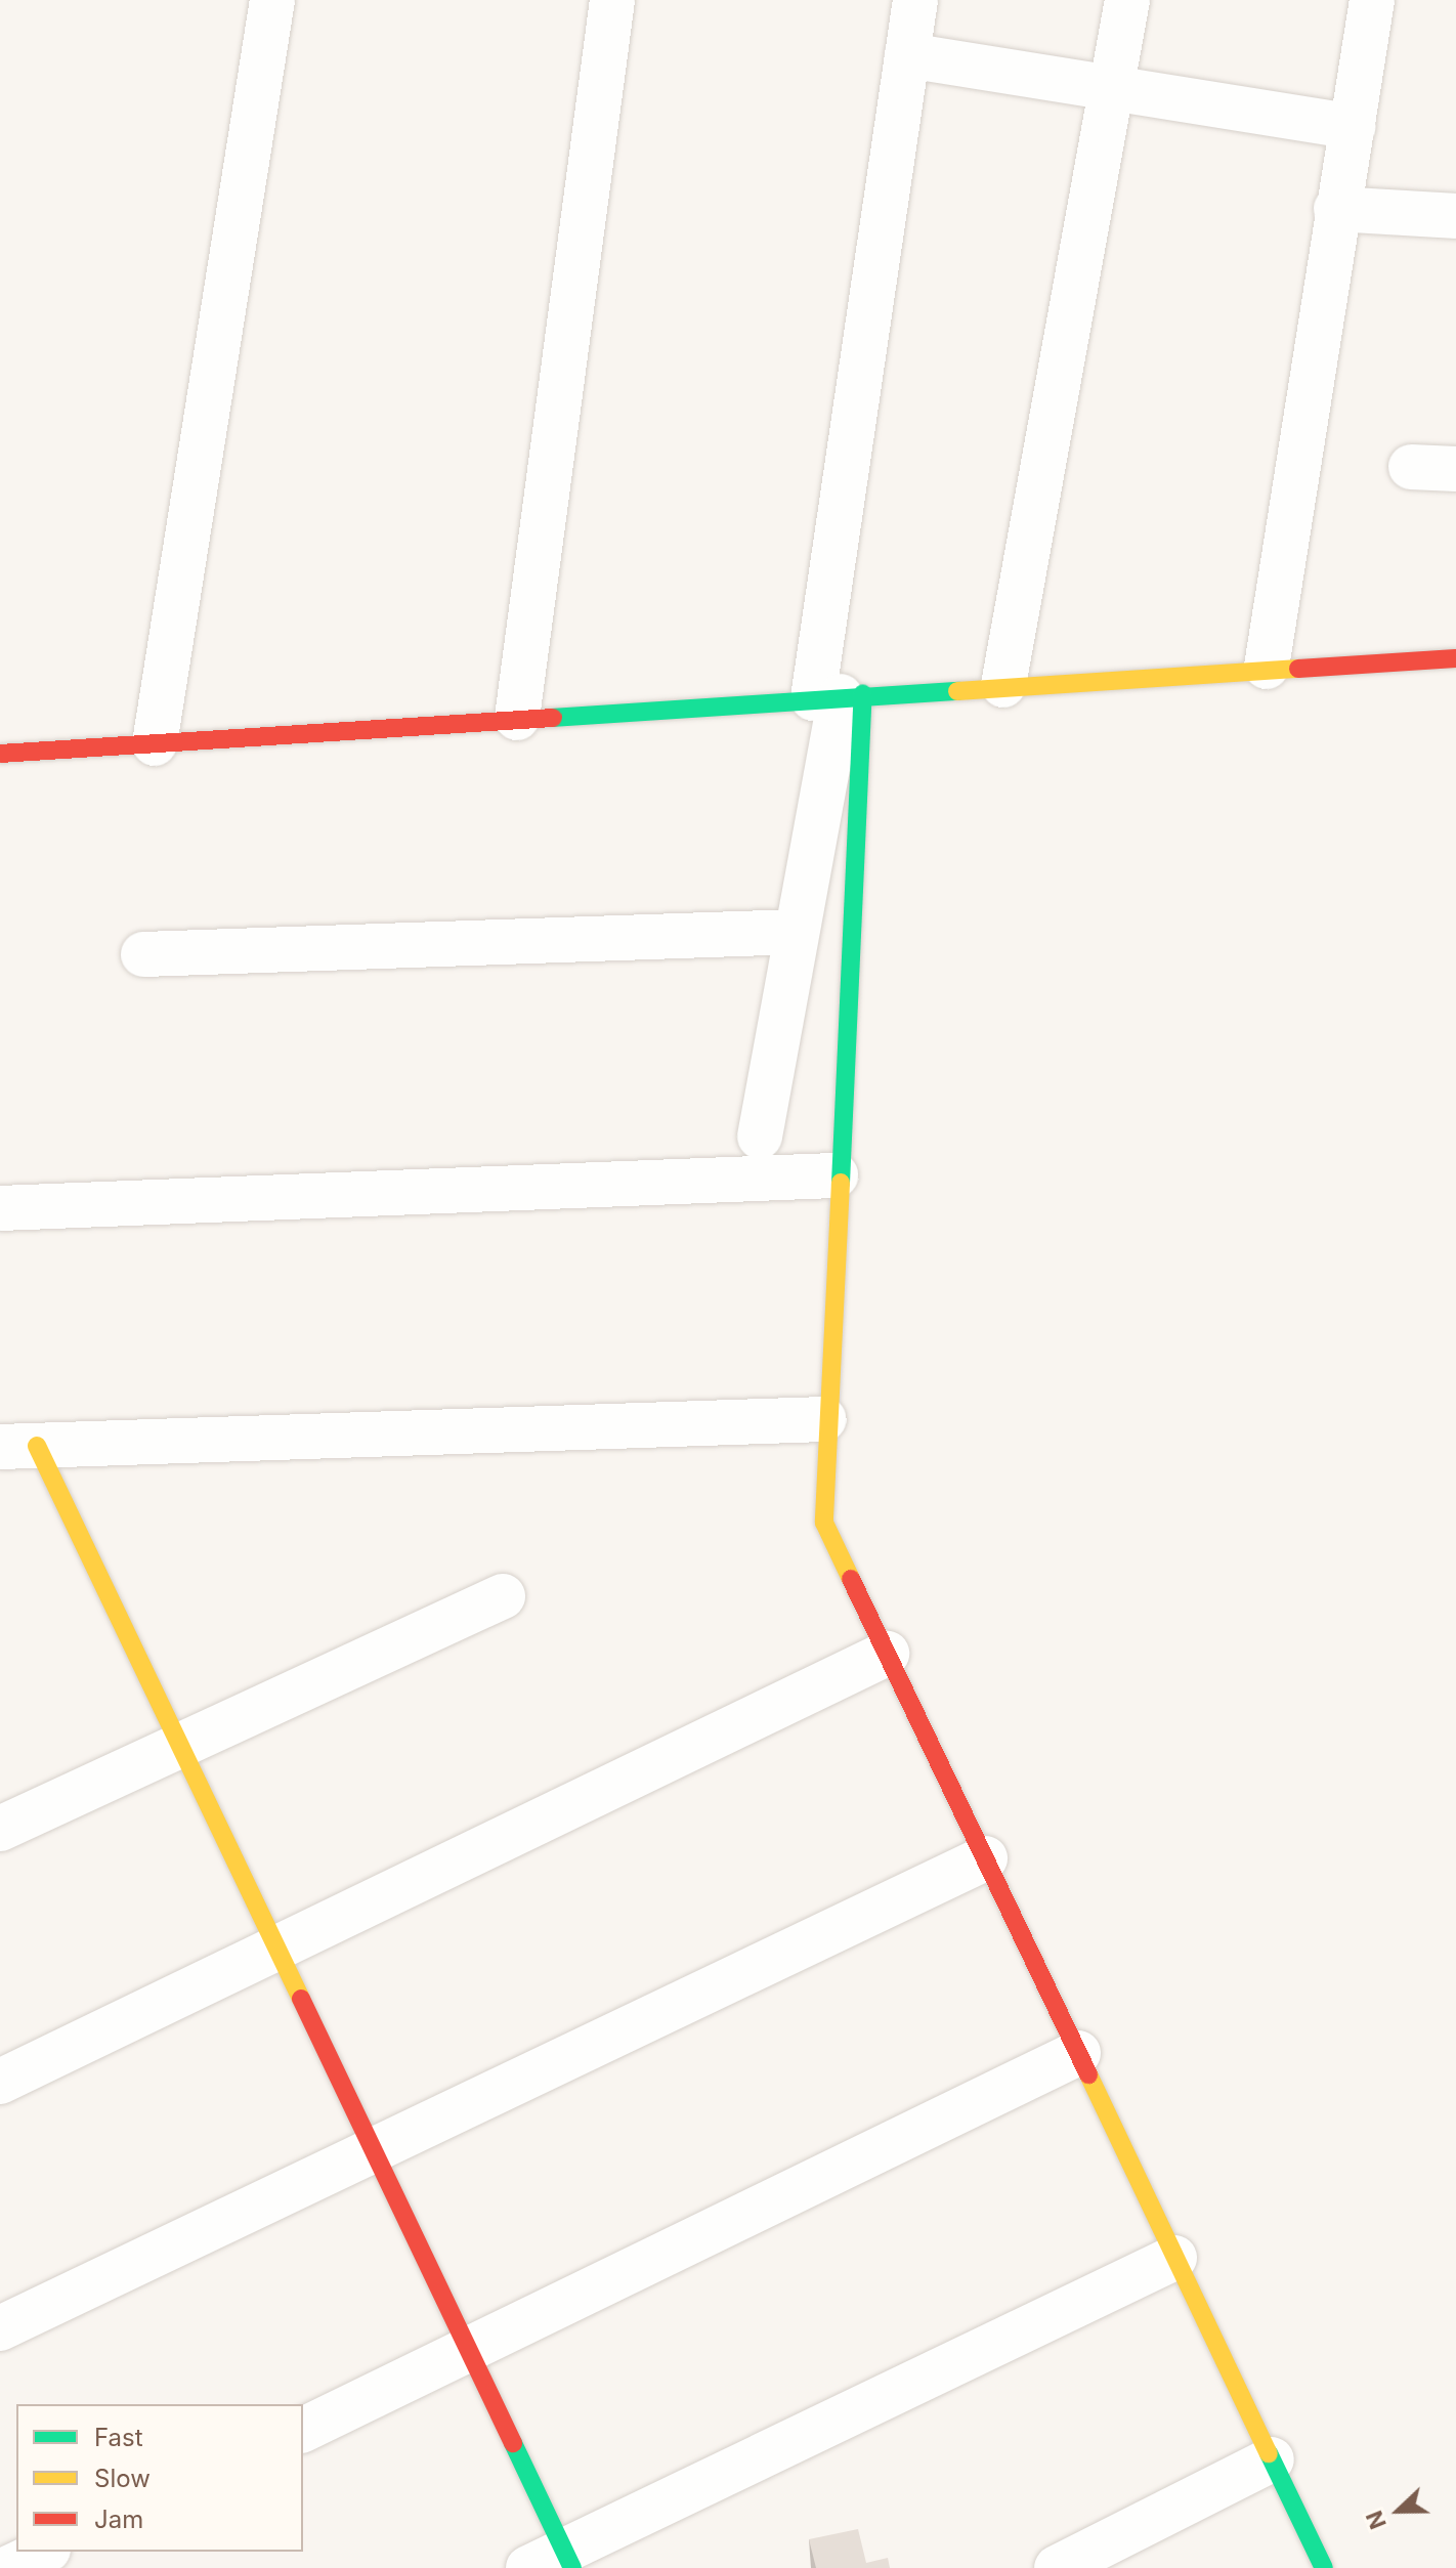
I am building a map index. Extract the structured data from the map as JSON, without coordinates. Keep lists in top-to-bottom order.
{
  "legend": ["Fast", "Slow", "Jam"],
  "north": "left"
}
